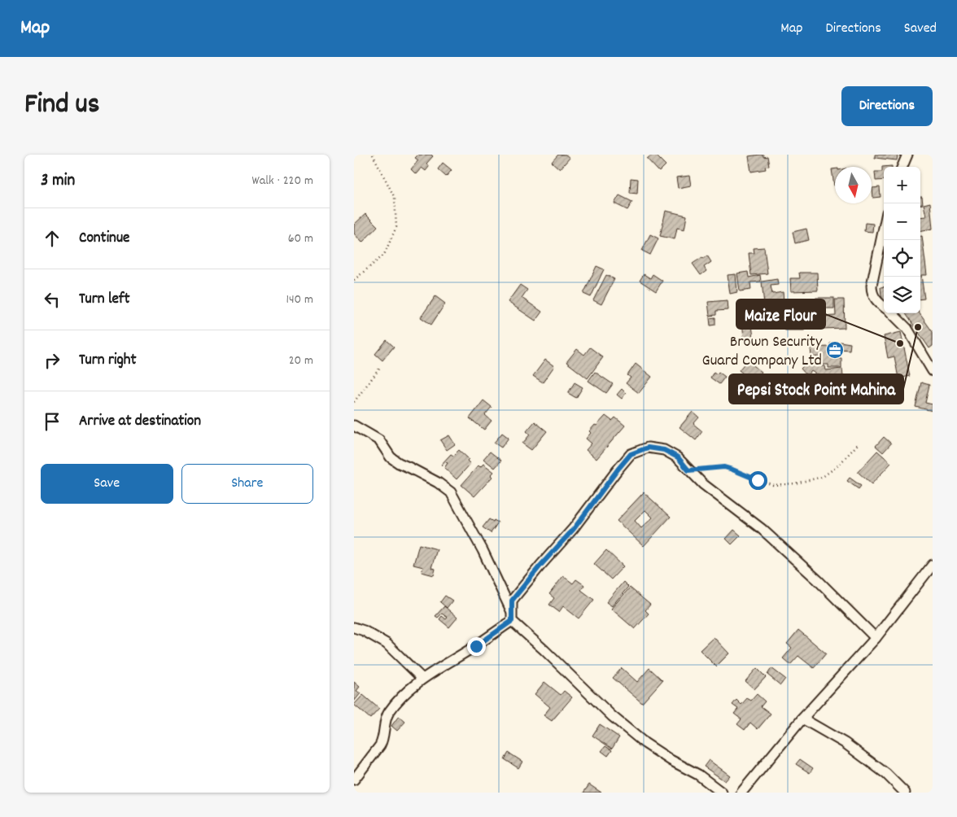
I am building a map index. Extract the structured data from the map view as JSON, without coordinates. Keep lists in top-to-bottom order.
{
  "places": {
    "other": ["Pepsi Stock Point Mahina", "Maize Flour"],
    "office": ["Brown Security Guard Company Ltd"]
  },
  "north": "bottom",
  "page": {
    "header": "Map",
    "nav": ["Map", "Directions", "Saved"],
    "title": "Find us",
    "buttons": [
      "Directions",
      ["Save", "Share"]
    ],
    "heading": ["3 min", "Walk · 220 m"],
    "map_buttons": ["+", "−"],
    "list": [
      ["Continue", "60 m"],
      ["Turn left", "140 m"],
      ["Turn right", "20 m"],
      "Arrive at destination"
    ]
  }
}
